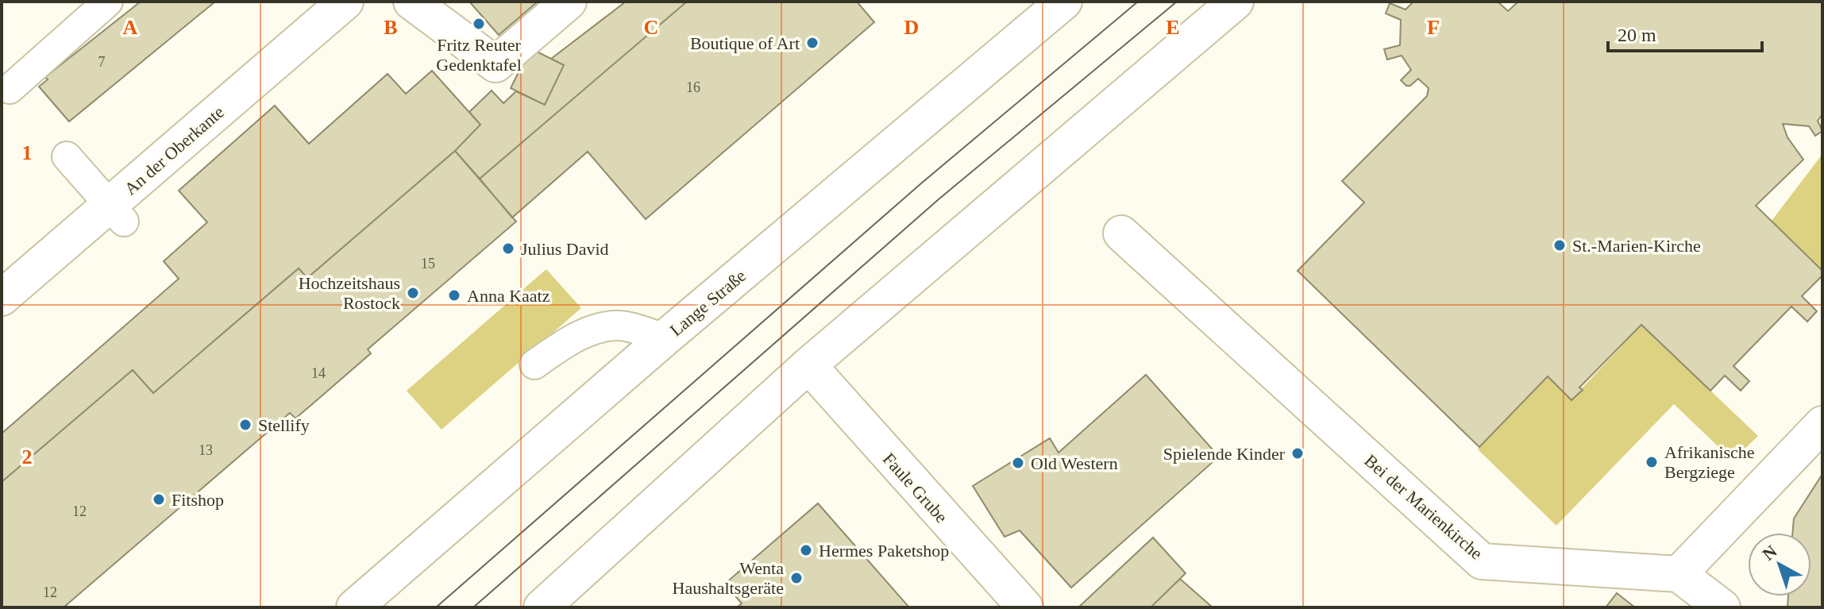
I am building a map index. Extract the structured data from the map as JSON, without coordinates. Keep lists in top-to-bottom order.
{
  "streets": {
    "street": [
      "An der Oberkante",
      "Lange Straße",
      "Faule Grube",
      "Bei der Marienkirche"
    ]
  },
  "places": [
    "Fritz Reuter Gedenktafel",
    "Boutique of Art",
    "St.-Marien-Kirche",
    "Julius David",
    "Hochzeitshaus Rostock",
    "Anna Kaatz",
    "Stellify",
    "Spielende Kinder",
    "Afrikanische Bergziege",
    "Old Western",
    "Fitshop",
    "Hermes Paketshop",
    "Wenta Haushaltsgeräte"
  ],
  "house_numbers": [
    "7",
    "16",
    "15",
    "14",
    "13",
    "12",
    "12"
  ],
  "scale_bar": "20 m",
  "north": "top left",
  "grid": {
    "columns": [
      "A",
      "B",
      "C",
      "D",
      "E",
      "F"
    ],
    "rows": ["1", "2"]
  }
}
